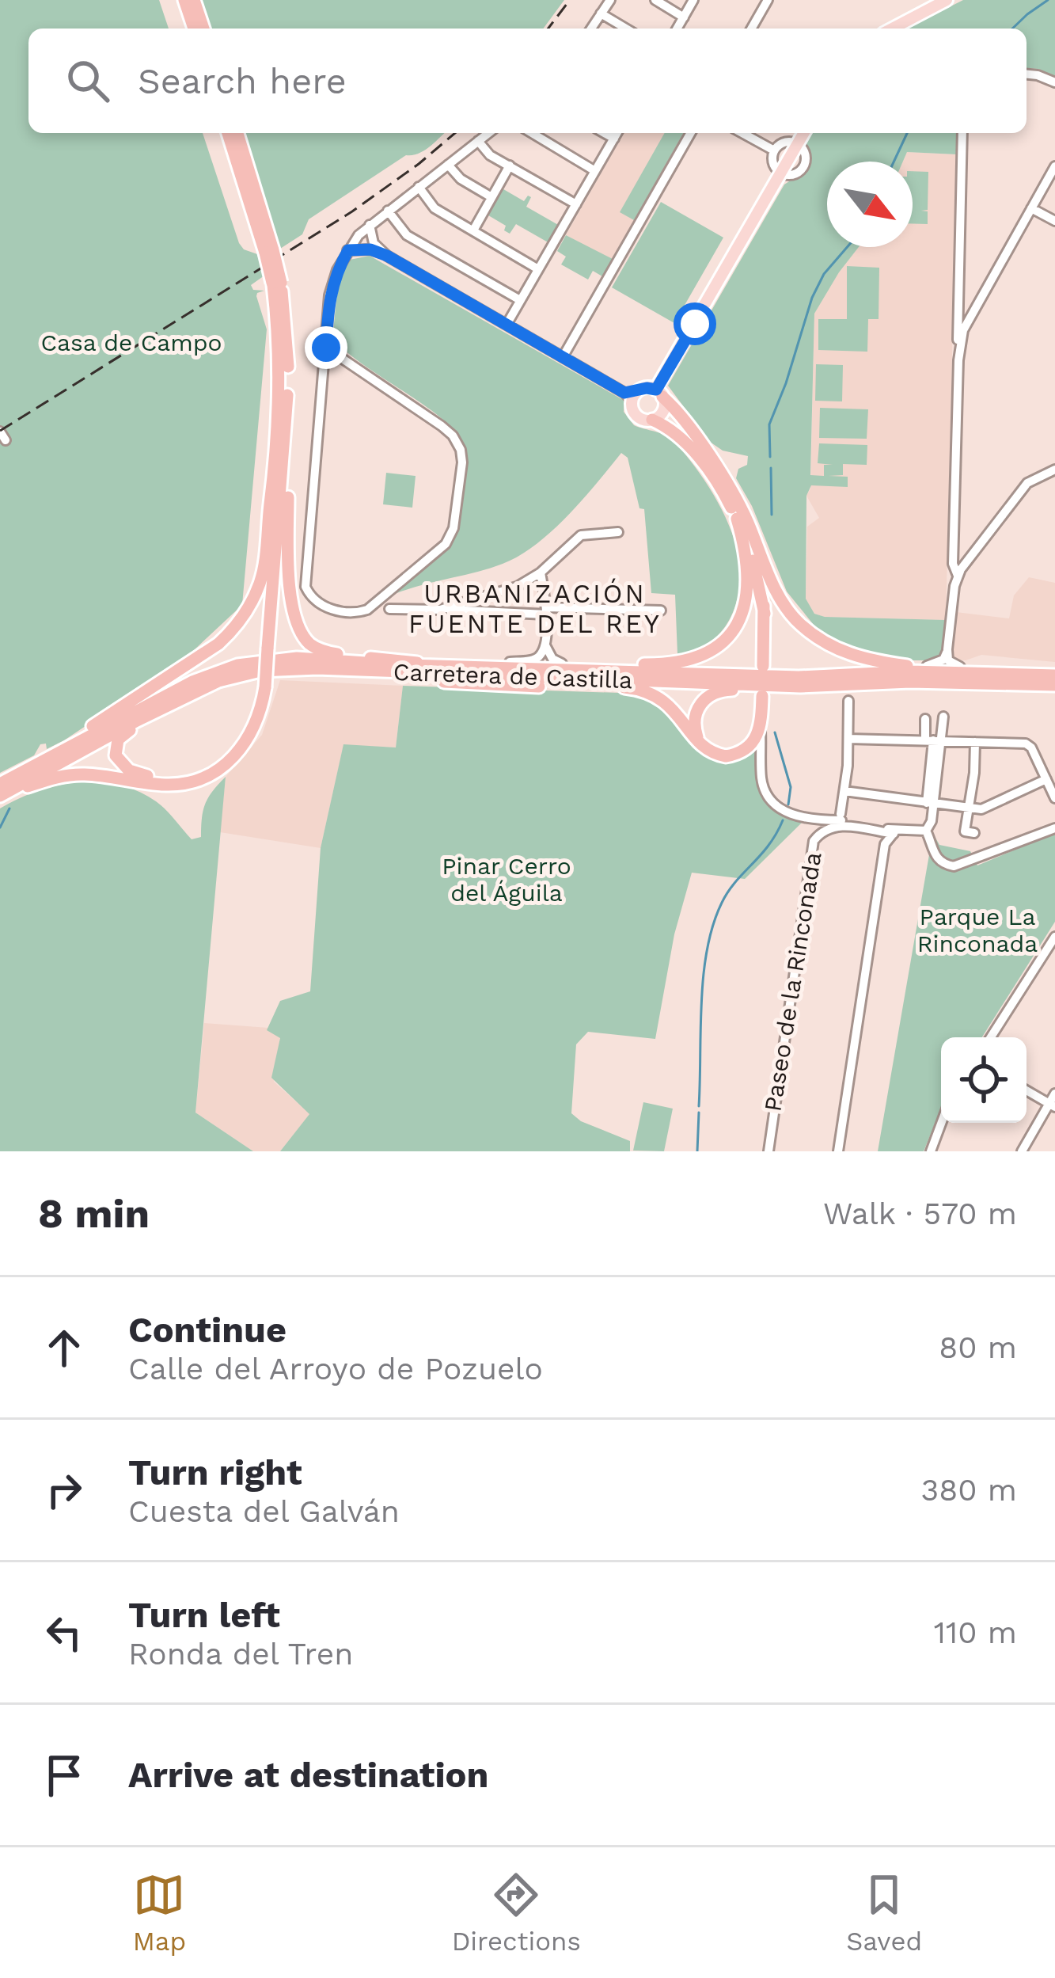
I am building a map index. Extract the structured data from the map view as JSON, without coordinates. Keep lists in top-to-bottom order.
{
  "streets": {
    "highway": ["Carretera de Castilla"],
    "street": ["Paseo de la Rinconada"]
  },
  "districts": ["URBANIZACIÓN FUENTE DEL REY"],
  "parks": ["Casa de Campo", "Pinar Cerro del Águila", "Parque La Rinconada"],
  "north": "bottom right",
  "page": {
    "search": "Search here",
    "heading": ["8 min", "Walk · 570 m"],
    "list": [
      ["Continue", "Calle del Arroyo de Pozuelo", "80 m"],
      ["Turn right", "Cuesta del Galván", "380 m"],
      ["Turn left", "Ronda del Tren", "110 m"],
      "Arrive at destination"
    ],
    "nav": ["Map", "Directions", "Saved"]
  }
}
